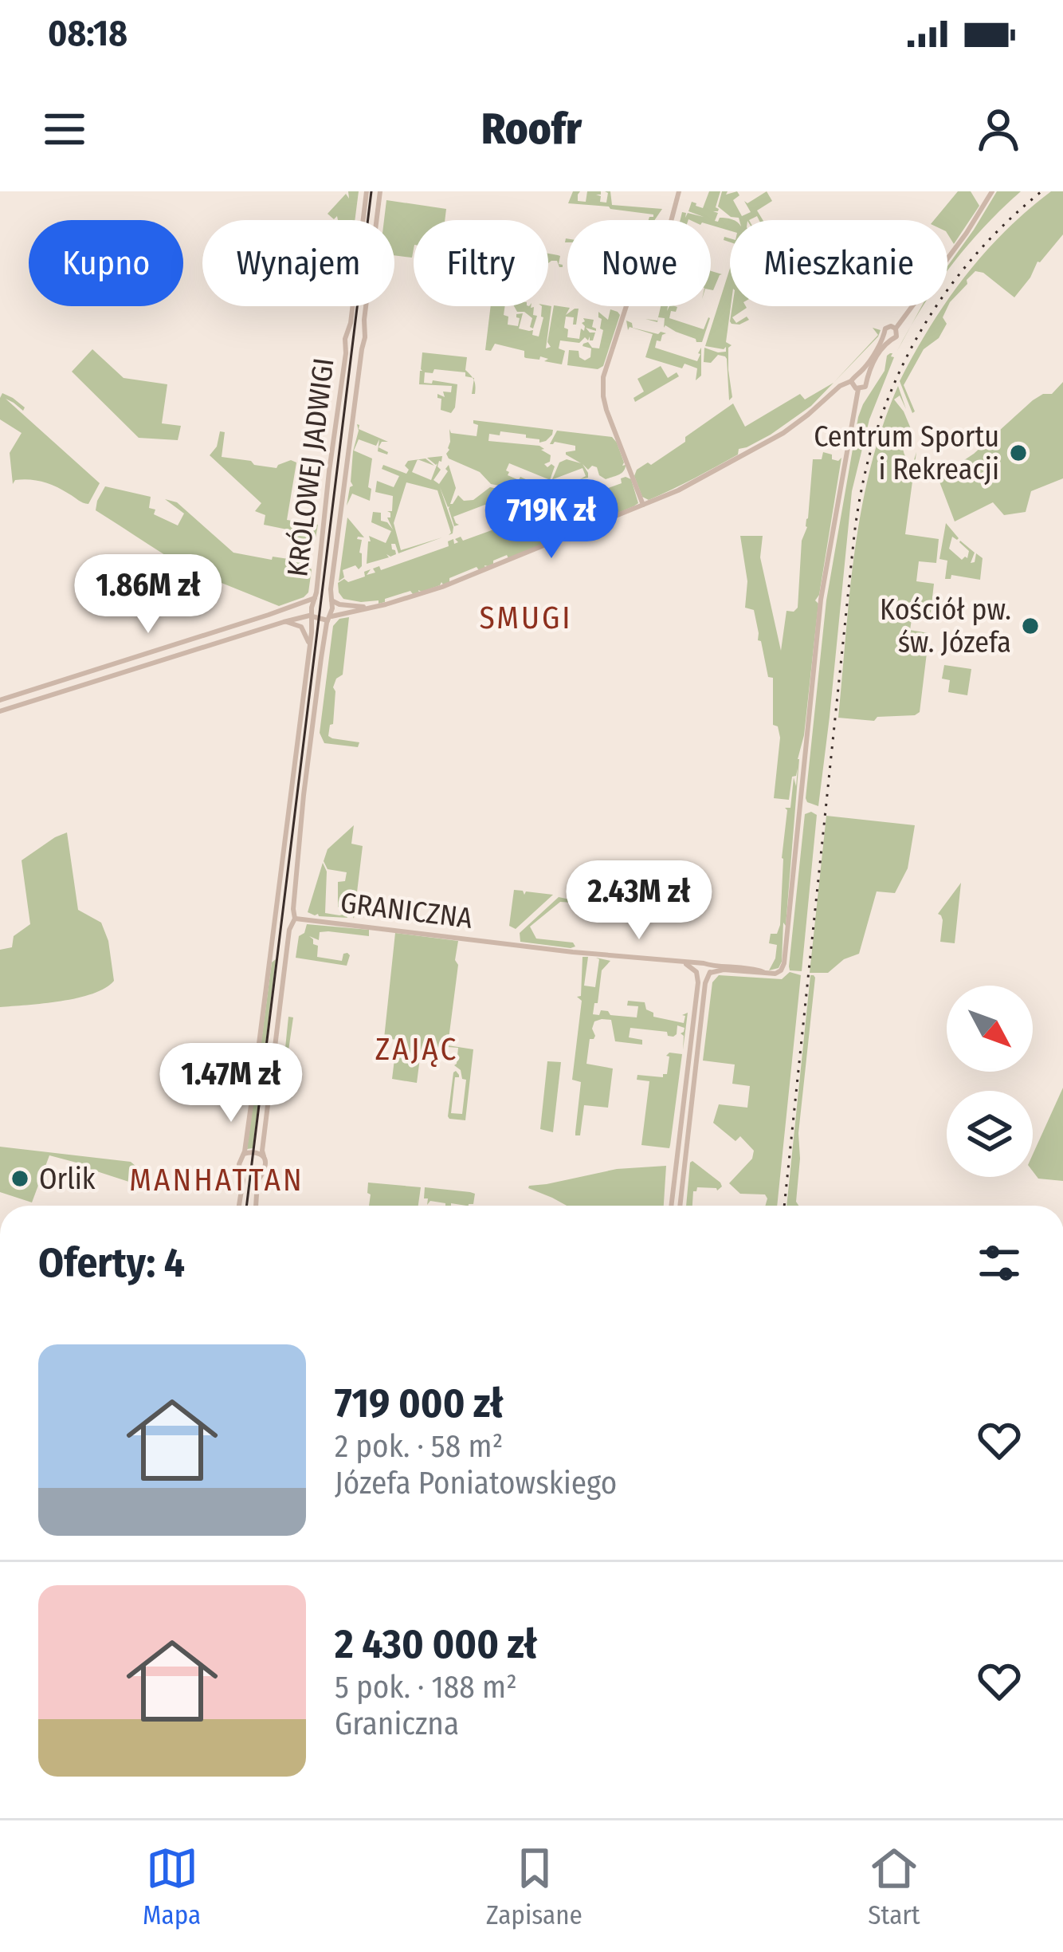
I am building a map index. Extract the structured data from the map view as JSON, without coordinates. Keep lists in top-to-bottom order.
{
  "streets": {
    "street": ["KRÓLOWEJ JADWIGI", "GRANICZNA"]
  },
  "districts": ["SMUGI", "ZAJĄC", "MANHATTAN"],
  "places": ["Centrum Sportu i Rekreacji", "Kościół pw. św. Józefa", "Orlik"],
  "north": "bottom right",
  "page": {
    "status": "08:18",
    "header": "Roofr",
    "chip": [
      "Kupno",
      "Wynajem",
      "Filtry",
      "Nowe",
      "Mieszkanie"
    ],
    "price": [
      "719K zł",
      "1.86M zł",
      "2.43M zł",
      "1.47M zł"
    ],
    "heading": "Oferty: 4",
    "list": [
      {
        "name": "719 000 zł",
        "note": "2 pok. · 58 m² · Józefa Poniatowskiego"
      },
      {
        "name": "2 430 000 zł",
        "note": "5 pok. · 188 m² · Graniczna"
      }
    ],
    "tabs": ["Mapa", "Zapisane", "Start"]
  }
}
